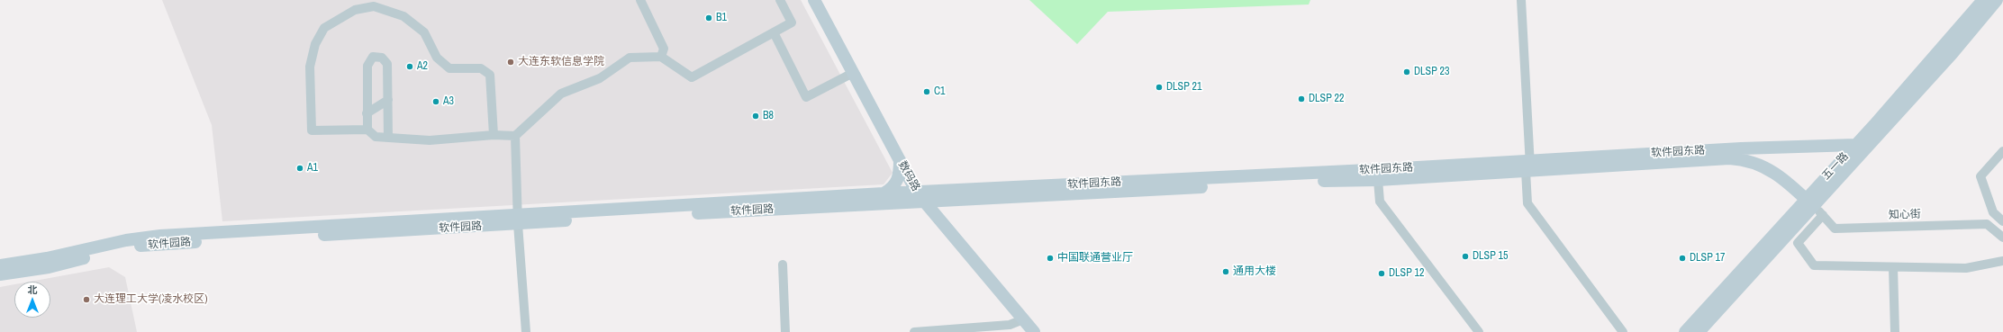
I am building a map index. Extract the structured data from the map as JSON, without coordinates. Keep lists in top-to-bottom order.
{
  "streets": {
    "main road": [
      "软件园东路",
      "五一路",
      "数码路",
      "软件园路"
    ],
    "street": ["知心街"]
  },
  "crossings": [
    ["软件园东路", "五一路"],
    ["软件园东路", "数码路"],
    ["软件园东路", "软件园路"],
    ["软件园东路", "知心街"],
    ["五一路", "知心街"],
    ["数码路", "软件园路"]
  ],
  "places": [
    "B1",
    "大连东软信息学院",
    "A2",
    "DLSP 23",
    "DLSP 21",
    "C1",
    "DLSP 22",
    "A3",
    "B8",
    "A1",
    "DLSP 15",
    "中国联通营业厅",
    "DLSP 17",
    "通用大楼",
    "DLSP 12",
    "大连理工大学(凌水校区)"
  ],
  "north": "top"
}
